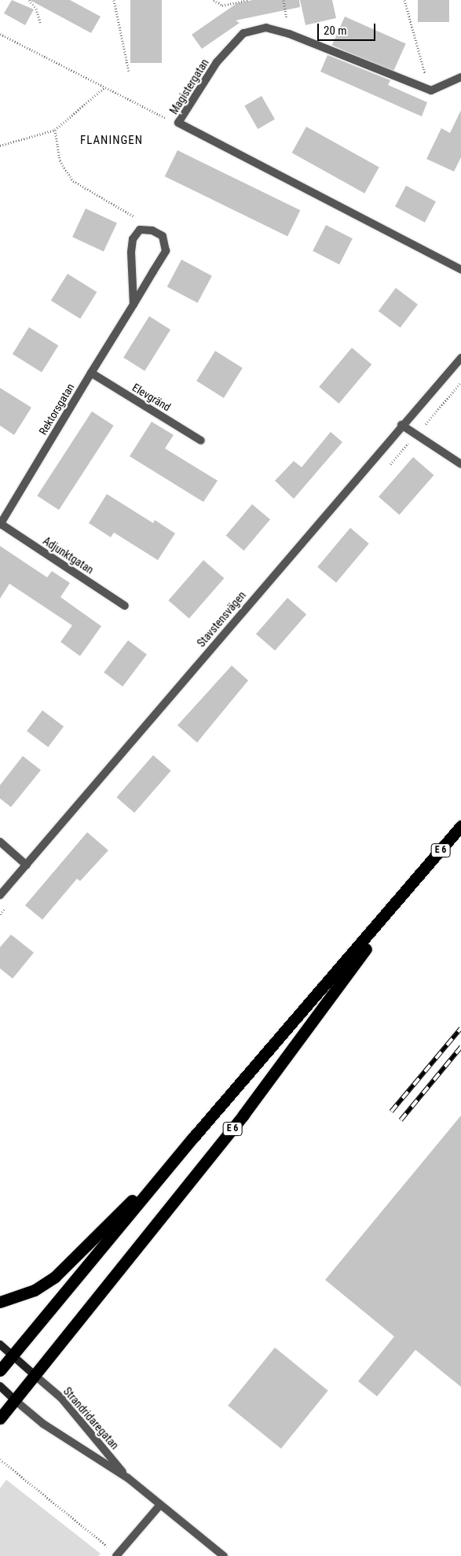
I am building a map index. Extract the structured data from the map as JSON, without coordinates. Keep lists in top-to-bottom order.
{
  "streets": {
    "highway": ["E 6"],
    "street": [
      "Magistergatan",
      "Elevgränd",
      "Rektorsgatan",
      "Adjunktgatan",
      "Stavstensvägen",
      "Strandridaregatan"
    ]
  },
  "crossings": [
    ["Elevgränd", "Rektorsgatan"],
    ["Rektorsgatan", "Adjunktgatan"],
    ["E 6", "Strandridaregatan"]
  ],
  "districts": ["FLANINGEN"],
  "scale_bar": "20 m"
}
